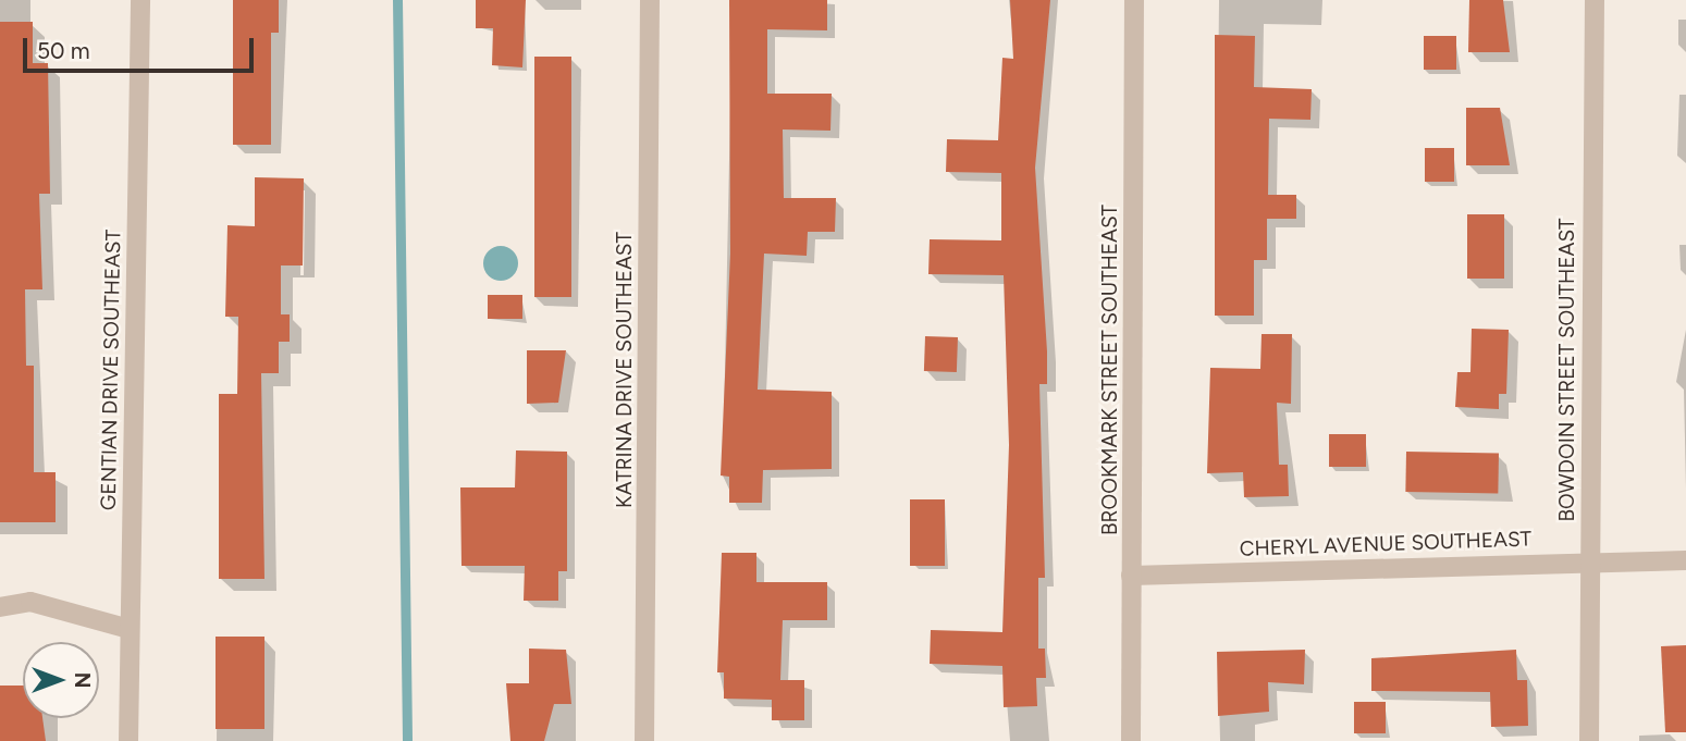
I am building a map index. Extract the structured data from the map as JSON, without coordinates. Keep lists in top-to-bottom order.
{
  "streets": {
    "street": [
      "GENTIAN DRIVE SOUTHEAST",
      "KATRINA DRIVE SOUTHEAST",
      "BROOKMARK STREET SOUTHEAST",
      "BOWDOIN STREET SOUTHEAST",
      "CHERYL AVENUE SOUTHEAST"
    ]
  },
  "crossings": [
    ["BROOKMARK STREET SOUTHEAST", "CHERYL AVENUE SOUTHEAST"],
    ["BOWDOIN STREET SOUTHEAST", "CHERYL AVENUE SOUTHEAST"]
  ],
  "scale_bar": "50 m",
  "north": "right"
}
